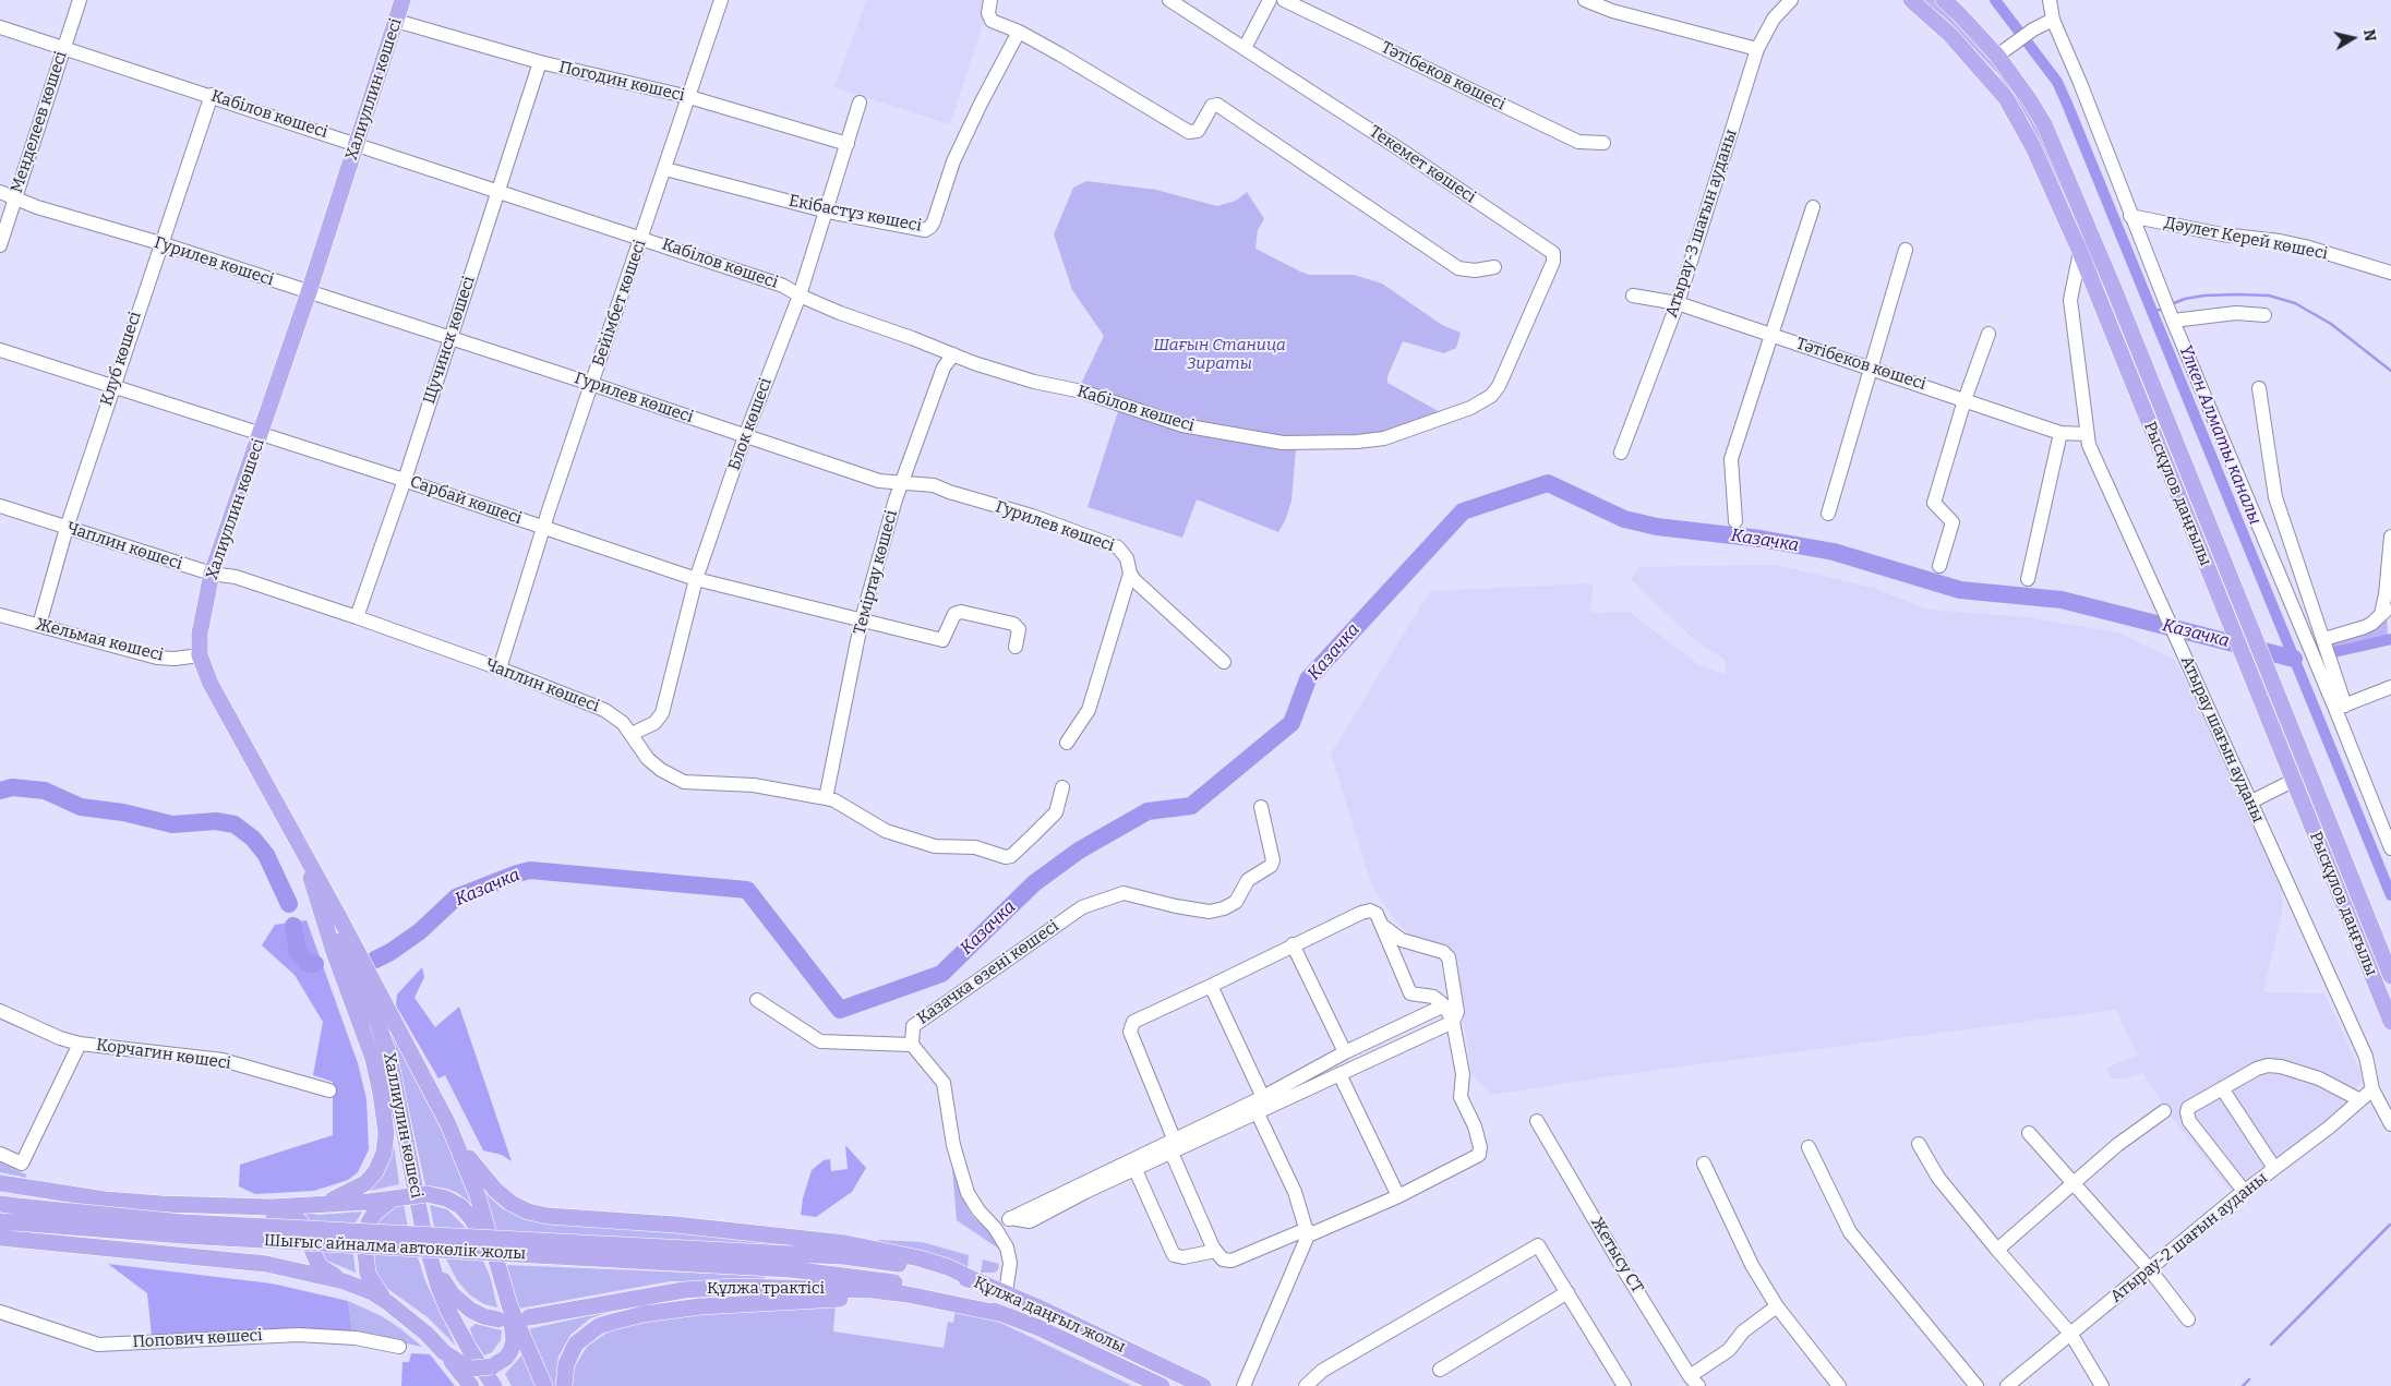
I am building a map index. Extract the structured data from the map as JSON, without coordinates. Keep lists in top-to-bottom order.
{
  "streets": {
    "main road": [
      "Халиуллин көшесі",
      "Рысқұлов даңғылы",
      "Халлиулин көшесі",
      "Шығыс айналма автокөлік жолы",
      "Құлжа трактісі",
      "Құлжа даңғыл жолы"
    ],
    "street": [
      "Тәтібеков көшесі",
      "Погодин көшесі",
      "Кабілов көшесі",
      "Менделеев көшесі",
      "Текемет көшесі",
      "Екібастұз көшесі",
      "Атырау-3 шағын ауданы",
      "Дәулет Керей көшесі",
      "Гурилев көшесі",
      "Бейімбет көшесі",
      "Щучинск көшесі",
      "Клуб көшесі",
      "Блок көшесі",
      "Сарбай көшесі",
      "Чаплин көшесі",
      "Теміртау көшесі",
      "Жельмая көшесі",
      "Атырау шағын ауданы",
      "Казачка өзені көшесі",
      "Корчагин көшесі",
      "Атырау-2 шағын ауданы",
      "Жетысу СТ",
      "Попович көшесі"
    ]
  },
  "crossings": [
    ["Тәтібеков көшесі", "Атырау-3 шағын ауданы"],
    ["Тәтібеков көшесі", "Атырау шағын ауданы"],
    ["Погодин көшесі", "Халиуллин көшесі"],
    ["Погодин көшесі", "Бейімбет көшесі"],
    ["Погодин көшесі", "Щучинск көшесі"],
    ["Погодин көшесі", "Блок көшесі"],
    ["Халиуллин көшесі", "Кабілов көшесі"],
    ["Халиуллин көшесі", "Гурилев көшесі"],
    ["Халиуллин көшесі", "Сарбай көшесі"],
    ["Халиуллин көшесі", "Чаплин көшесі"],
    ["Халиуллин көшесі", "Жельмая көшесі"],
    ["Халиуллин көшесі", "Халлиулин көшесі"],
    ["Кабілов көшесі", "Менделеев көшесі"],
    ["Кабілов көшесі", "Текемет көшесі"],
    ["Кабілов көшесі", "Бейімбет көшесі"],
    ["Кабілов көшесі", "Щучинск көшесі"],
    ["Кабілов көшесі", "Клуб көшесі"],
    ["Кабілов көшесі", "Блок көшесі"],
    ["Кабілов көшесі", "Теміртау көшесі"],
    ["Менделеев көшесі", "Гурилев көшесі"],
    ["Екібастұз көшесі", "Бейімбет көшесі"],
    ["Екібастұз көшесі", "Блок көшесі"],
    ["Гурилев көшесі", "Бейімбет көшесі"],
    ["Гурилев көшесі", "Щучинск көшесі"],
    ["Гурилев көшесі", "Клуб көшесі"],
    ["Гурилев көшесі", "Блок көшесі"],
    ["Гурилев көшесі", "Теміртау көшесі"],
    ["Бейімбет көшесі", "Сарбай көшесі"],
    ["Бейімбет көшесі", "Чаплин көшесі"],
    ["Щучинск көшесі", "Сарбай көшесі"],
    ["Щучинск көшесі", "Чаплин көшесі"],
    ["Клуб көшесі", "Сарбай көшесі"],
    ["Клуб көшесі", "Чаплин көшесі"],
    ["Клуб көшесі", "Жельмая көшесі"],
    ["Блок көшесі", "Сарбай көшесі"],
    ["Блок көшесі", "Чаплин көшесі"],
    ["Рысқұлов даңғылы", "Атырау шағын ауданы"],
    ["Сарбай көшесі", "Теміртау көшесі"],
    ["Чаплин көшесі", "Теміртау көшесі"],
    ["Атырау шағын ауданы", "Атырау-2 шағын ауданы"],
    ["Казачка өзені көшесі", "Құлжа даңғыл жолы"],
    ["Шығыс айналма автокөлік жолы", "Құлжа даңғыл жолы"],
    ["Құлжа трактісі", "Құлжа даңғыл жолы"]
  ],
  "water": ["Үлкен Алматы каналы", "Казачка"],
  "parks": ["Шағын Станица Зираты"],
  "north": "right"
}
